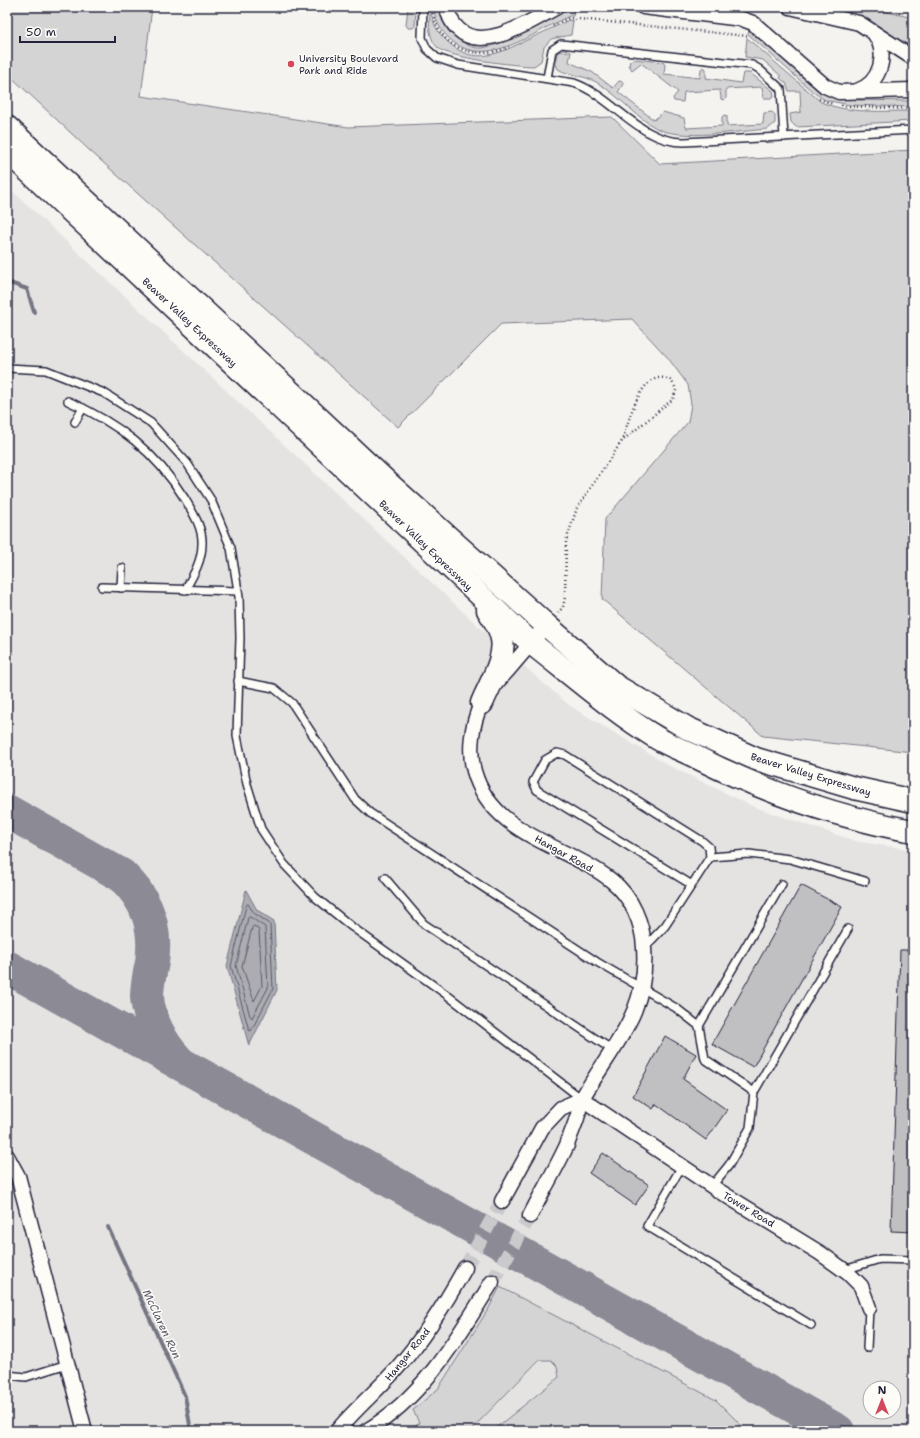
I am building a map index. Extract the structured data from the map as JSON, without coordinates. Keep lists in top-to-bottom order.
{
  "streets": {
    "highway": ["Beaver Valley Expressway"],
    "street": ["Hangar Road", "Tower Road"]
  },
  "crossings": [
    ["Beaver Valley Expressway", "Hangar Road"],
    ["Hangar Road", "Tower Road"]
  ],
  "water": ["McClaren Run"],
  "places": ["University Boulevard Park and Ride"],
  "scale_bar": "50 m",
  "north": "top"
}
